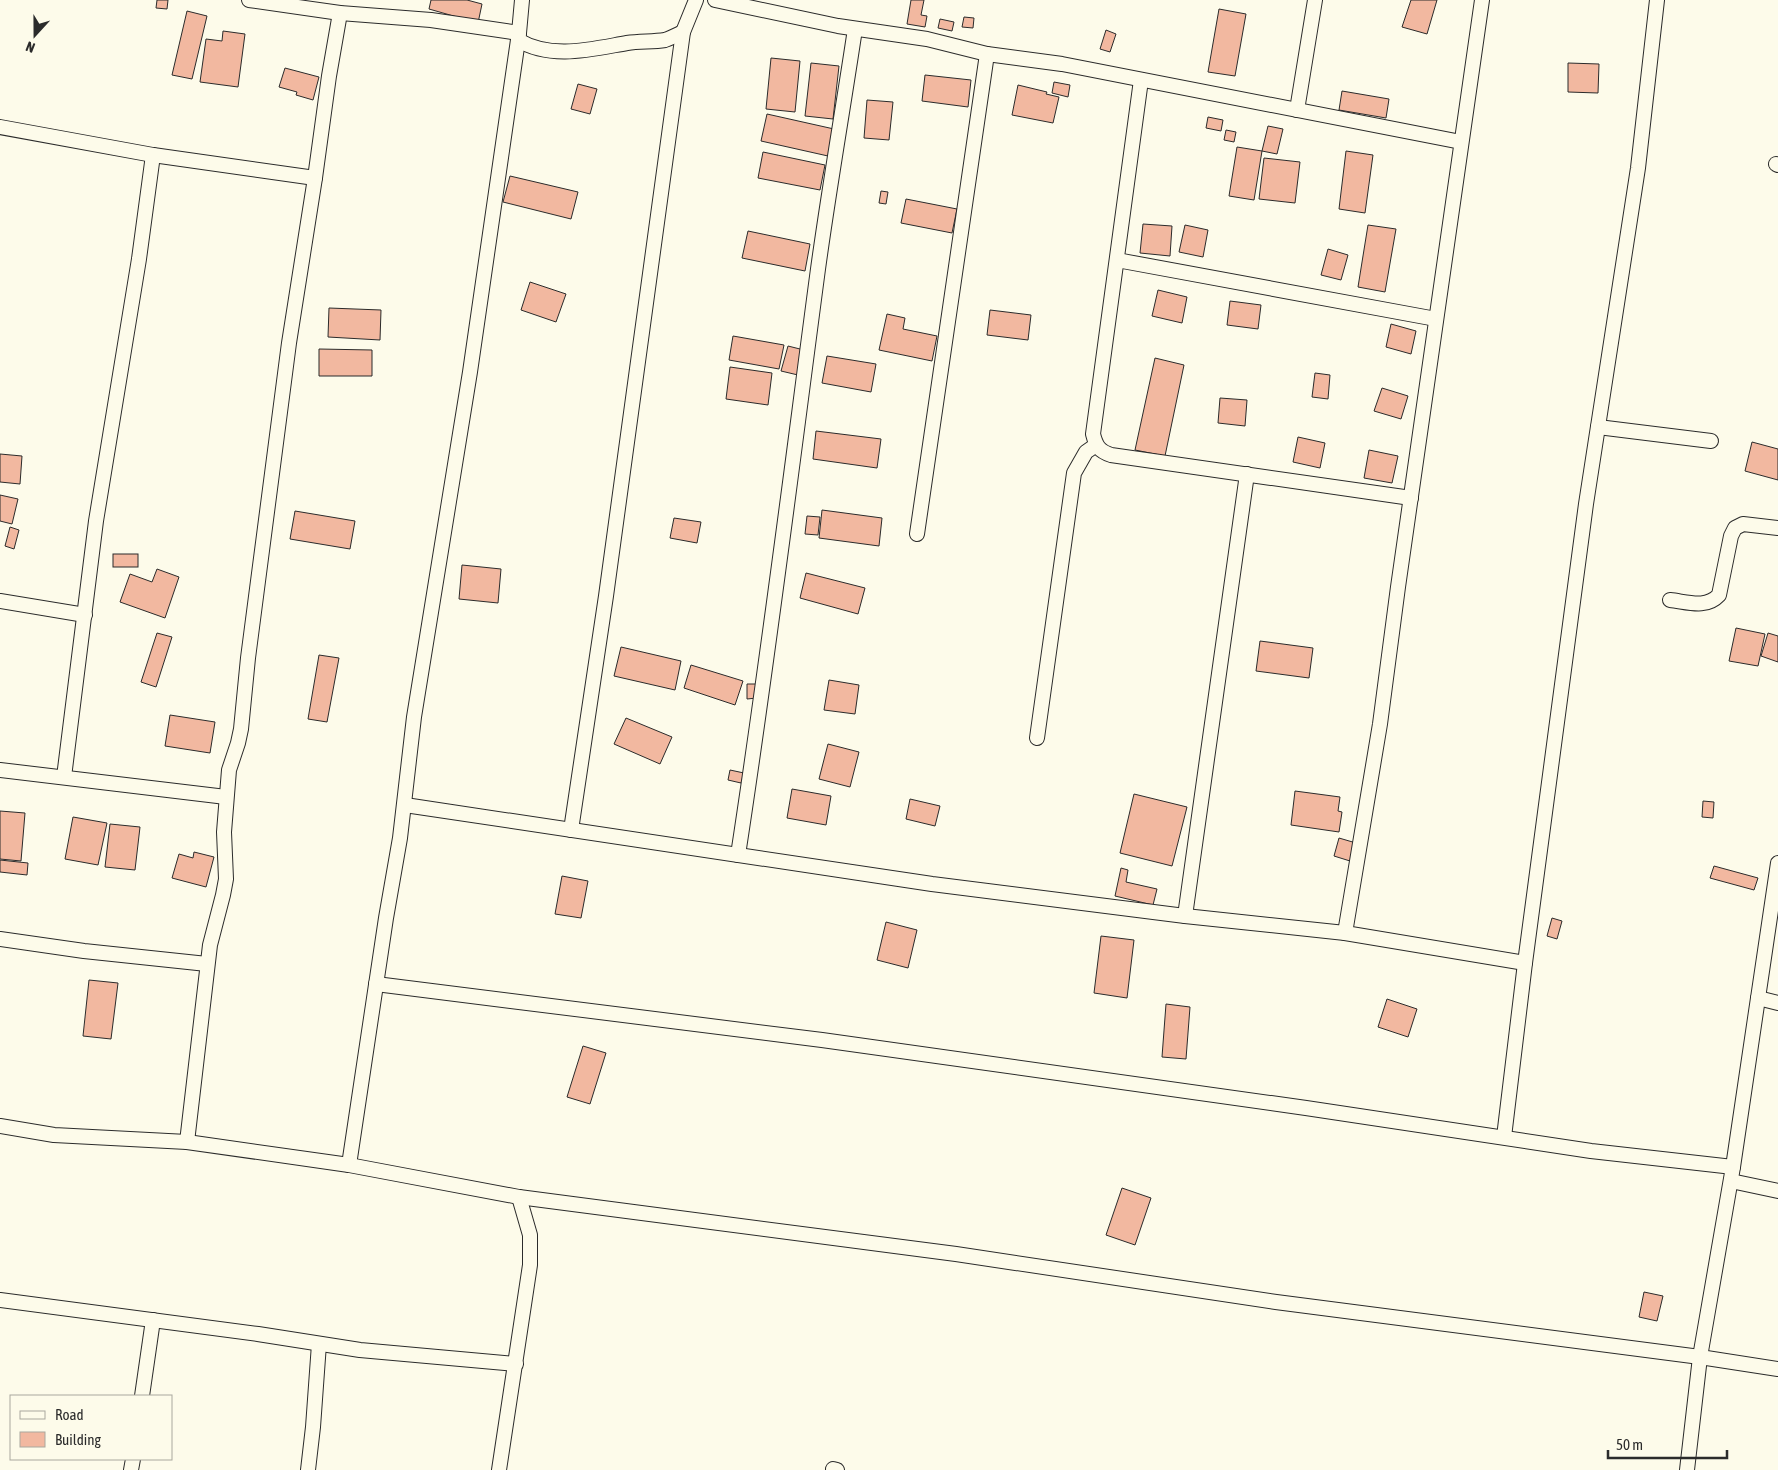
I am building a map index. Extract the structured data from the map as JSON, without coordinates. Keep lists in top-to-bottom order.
{
  "legend": ["Road", "Building"],
  "scale_bar": "50 m",
  "north": "bottom"
}
